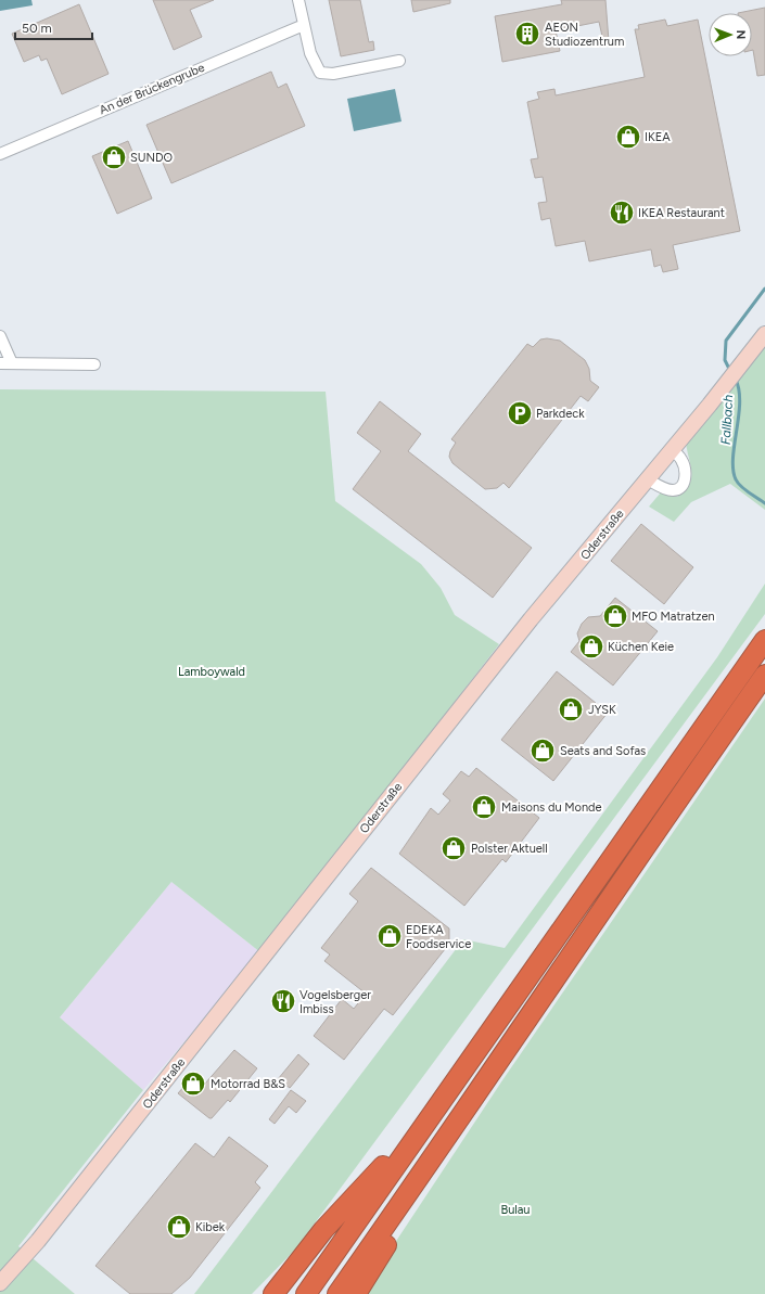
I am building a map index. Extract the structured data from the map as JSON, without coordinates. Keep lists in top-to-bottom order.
{
  "streets": {
    "street": ["An der Brückengrube", "Oderstraße"]
  },
  "water": ["Fallbach"],
  "parks": ["Lamboywald", "Bulau"],
  "places": {
    "building": ["AEON Studiozentrum"],
    "shop": [
      "IKEA",
      "SUNDO",
      "MFO Matratzen",
      "Küchen Keie",
      "JYSK",
      "Seats and Sofas",
      "Maisons du Monde",
      "Polster Aktuell",
      "EDEKA Foodservice",
      "Motorrad B&S",
      "Kibek"
    ],
    "restaurant": ["IKEA Restaurant", "Vogelsberger Imbiss"],
    "parking": ["Parkdeck"]
  },
  "scale_bar": "50 m",
  "north": "right"
}
